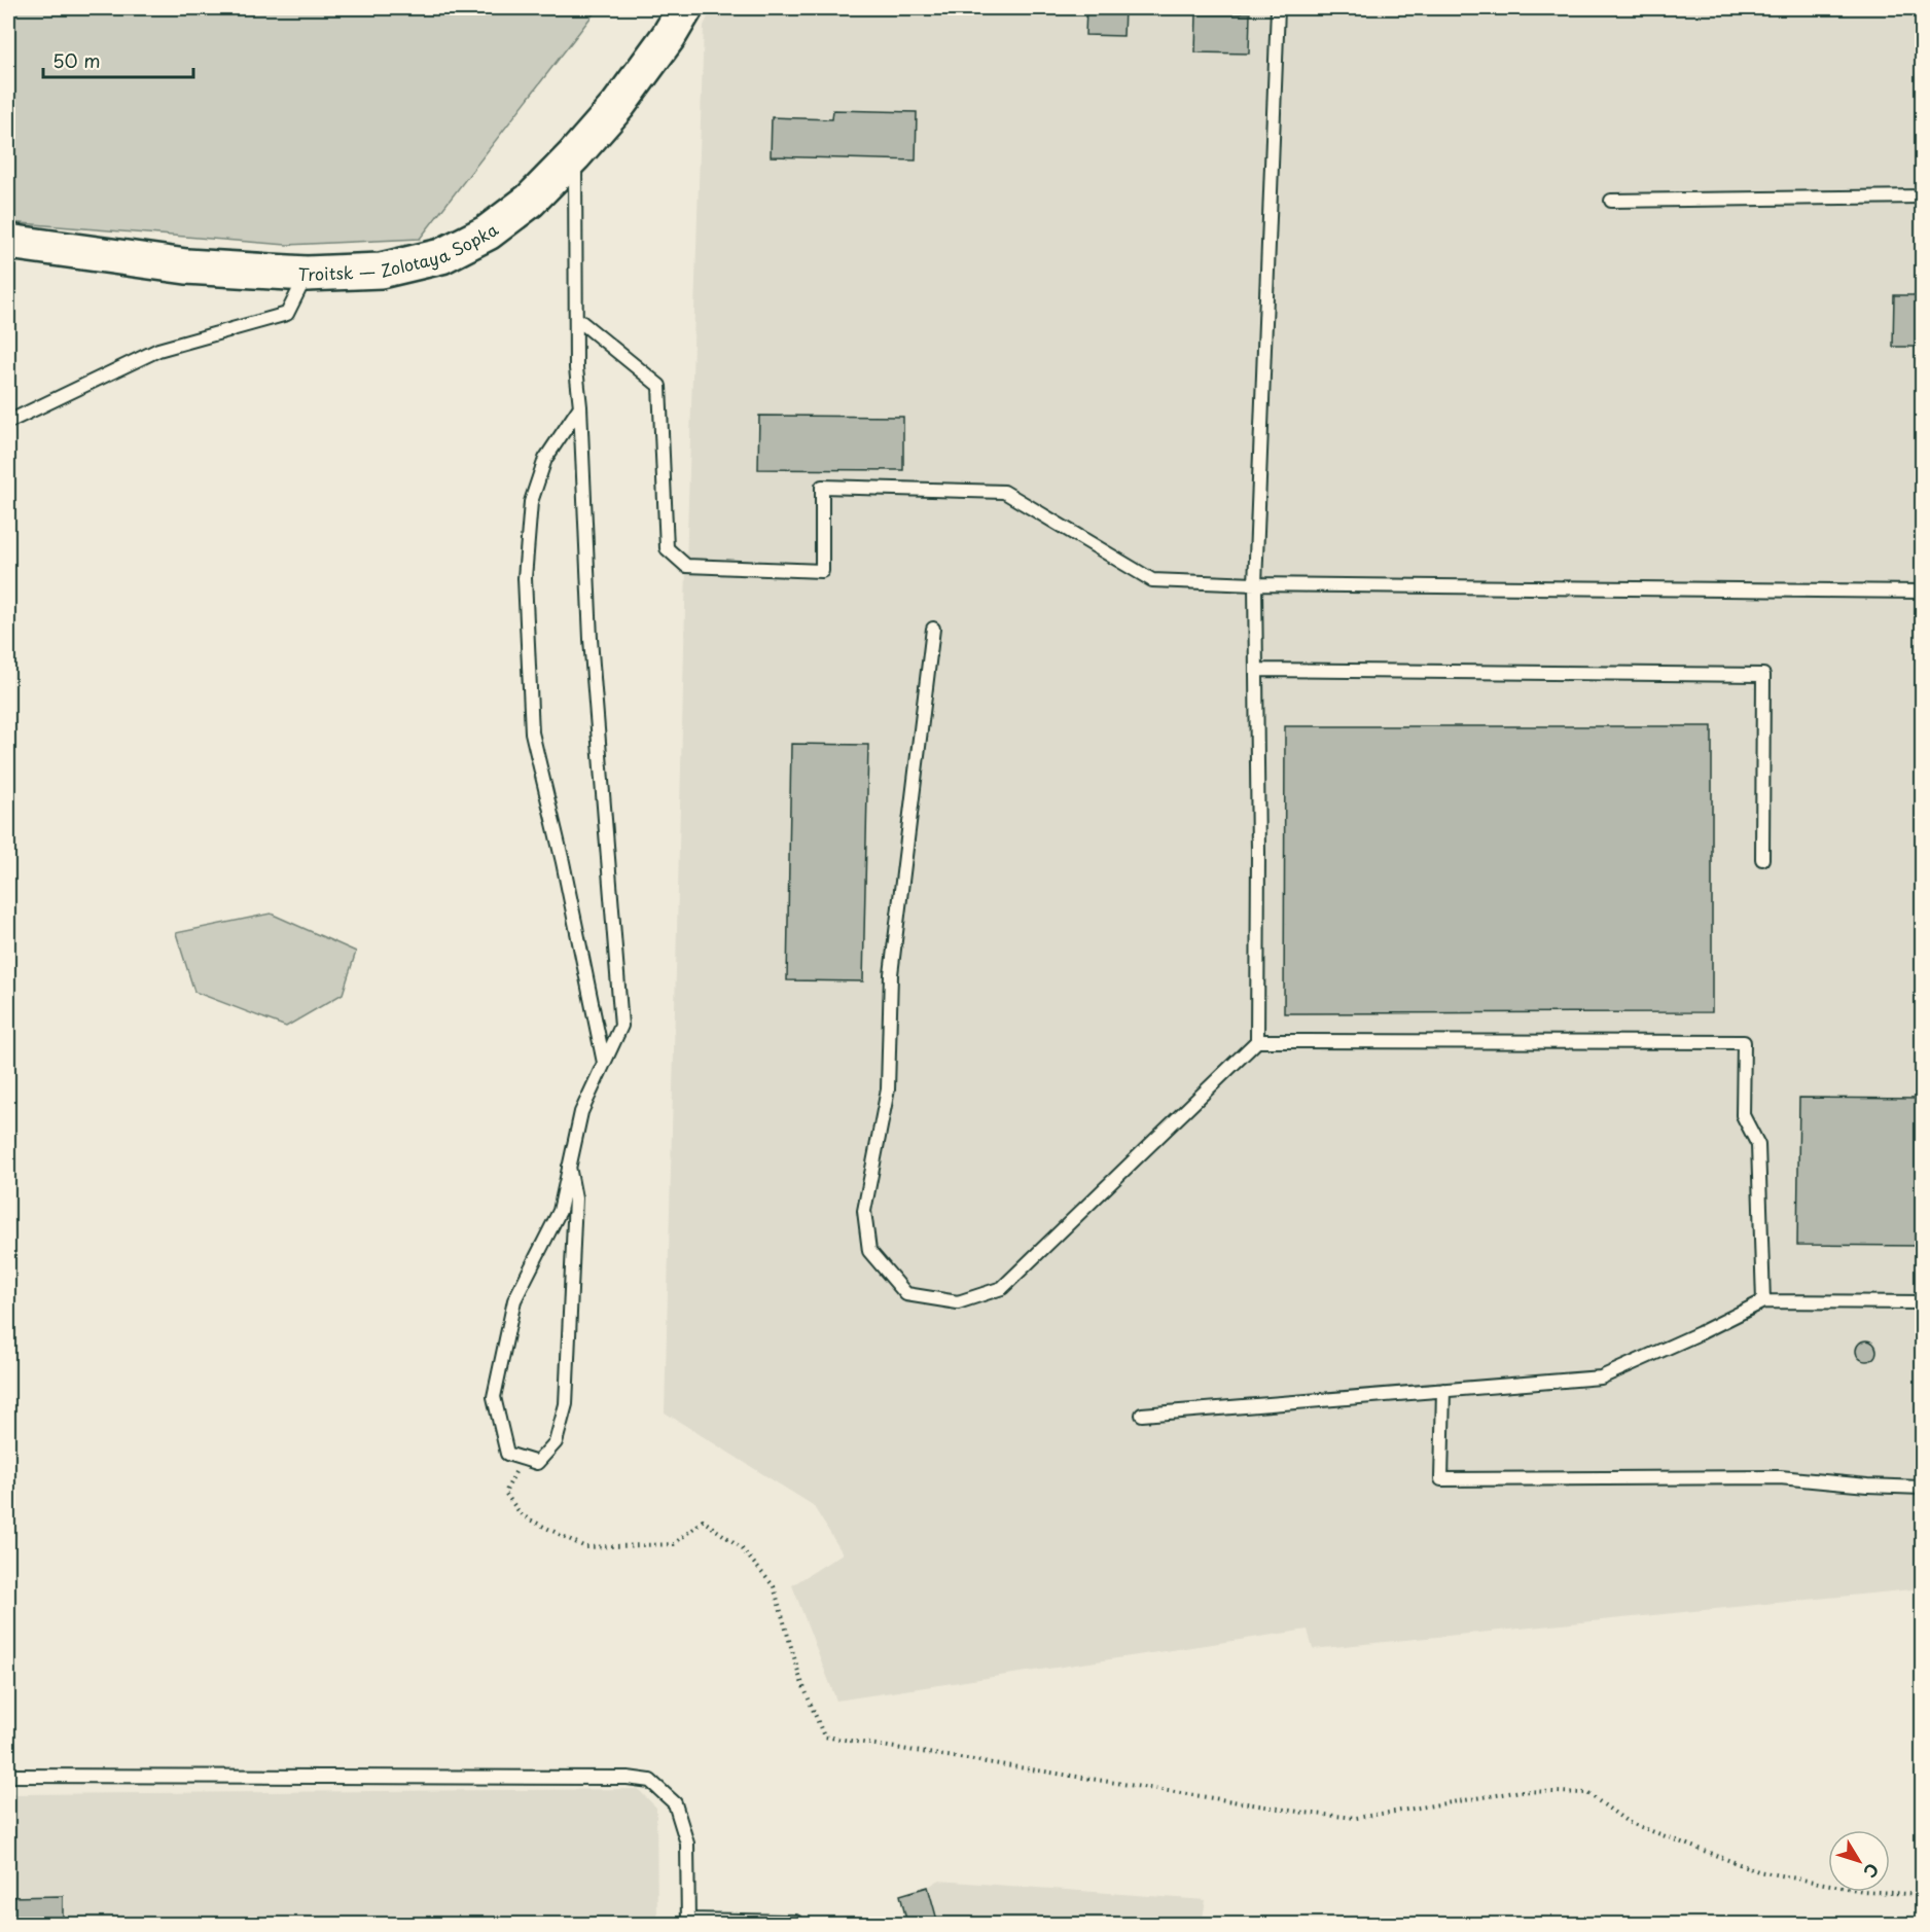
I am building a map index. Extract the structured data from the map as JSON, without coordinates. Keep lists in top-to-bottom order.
{
  "streets": {
    "street": ["Troitsk — Zolotaya Sopka"]
  },
  "scale_bar": "50 m",
  "north": "bottom right"
}
